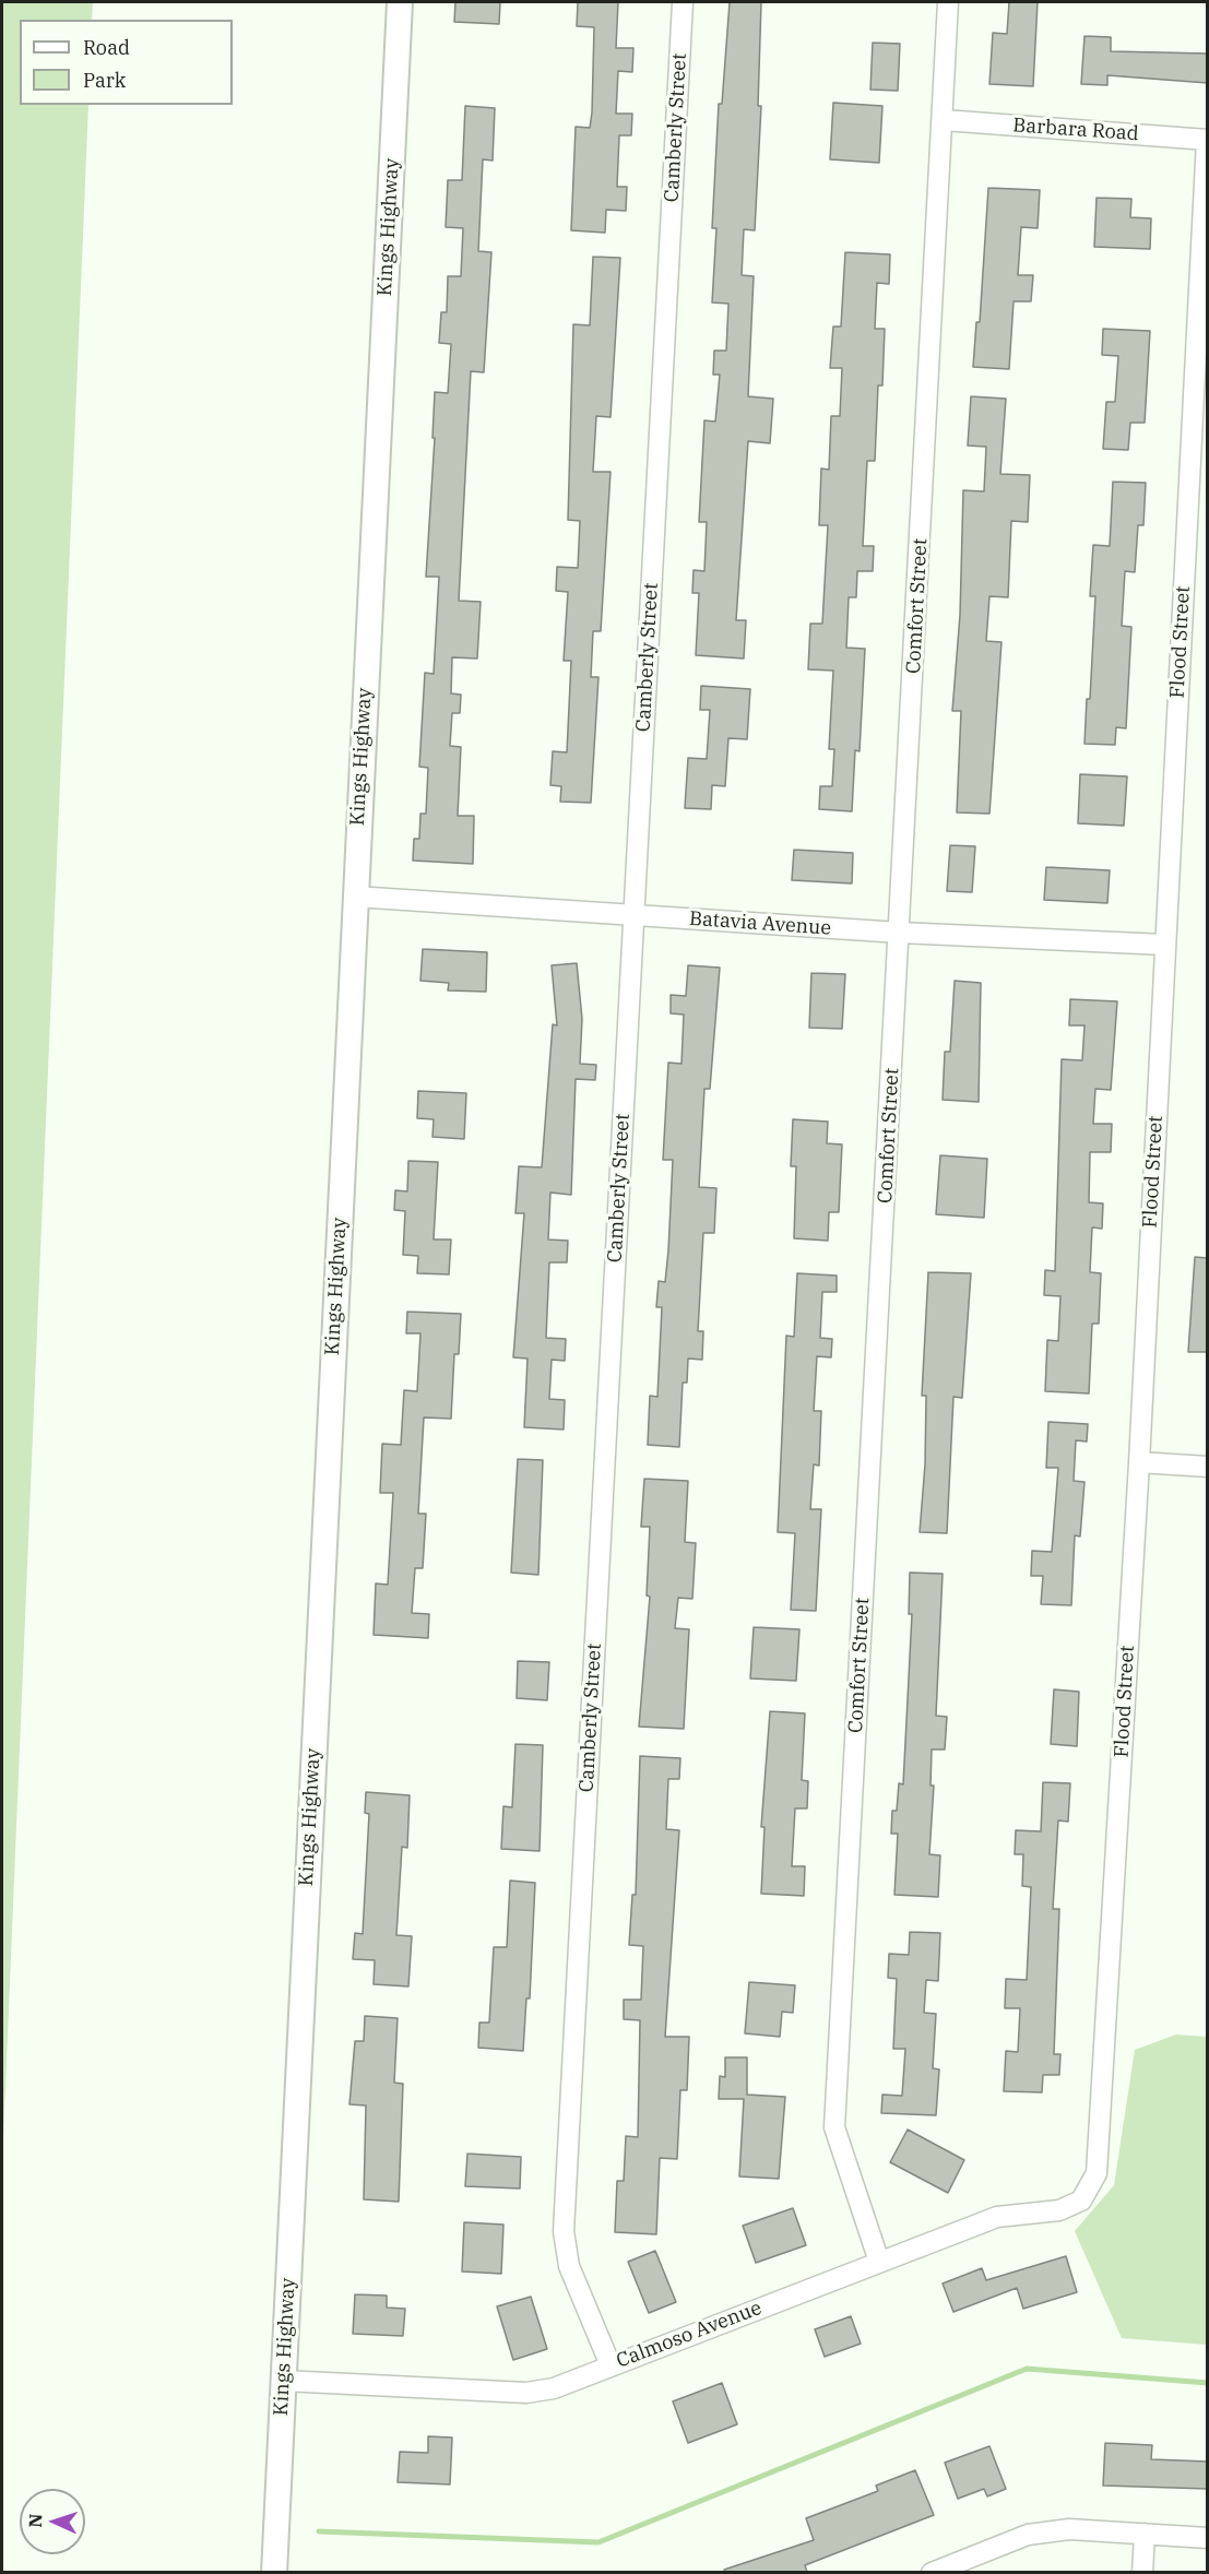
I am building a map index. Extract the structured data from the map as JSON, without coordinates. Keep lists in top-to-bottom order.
{
  "streets": {
    "street": [
      "Camberly Street",
      "Barbara Road",
      "Kings Highway",
      "Comfort Street",
      "Flood Street",
      "Batavia Avenue",
      "Calmoso Avenue"
    ]
  },
  "crossings": [
    ["Camberly Street", "Batavia Avenue"],
    ["Camberly Street", "Calmoso Avenue"],
    ["Barbara Road", "Comfort Street"],
    ["Barbara Road", "Flood Street"],
    ["Kings Highway", "Batavia Avenue"],
    ["Kings Highway", "Calmoso Avenue"],
    ["Comfort Street", "Batavia Avenue"],
    ["Comfort Street", "Calmoso Avenue"],
    ["Flood Street", "Batavia Avenue"],
    ["Flood Street", "Calmoso Avenue"]
  ],
  "legend": ["Road", "Park"],
  "north": "left"
}
